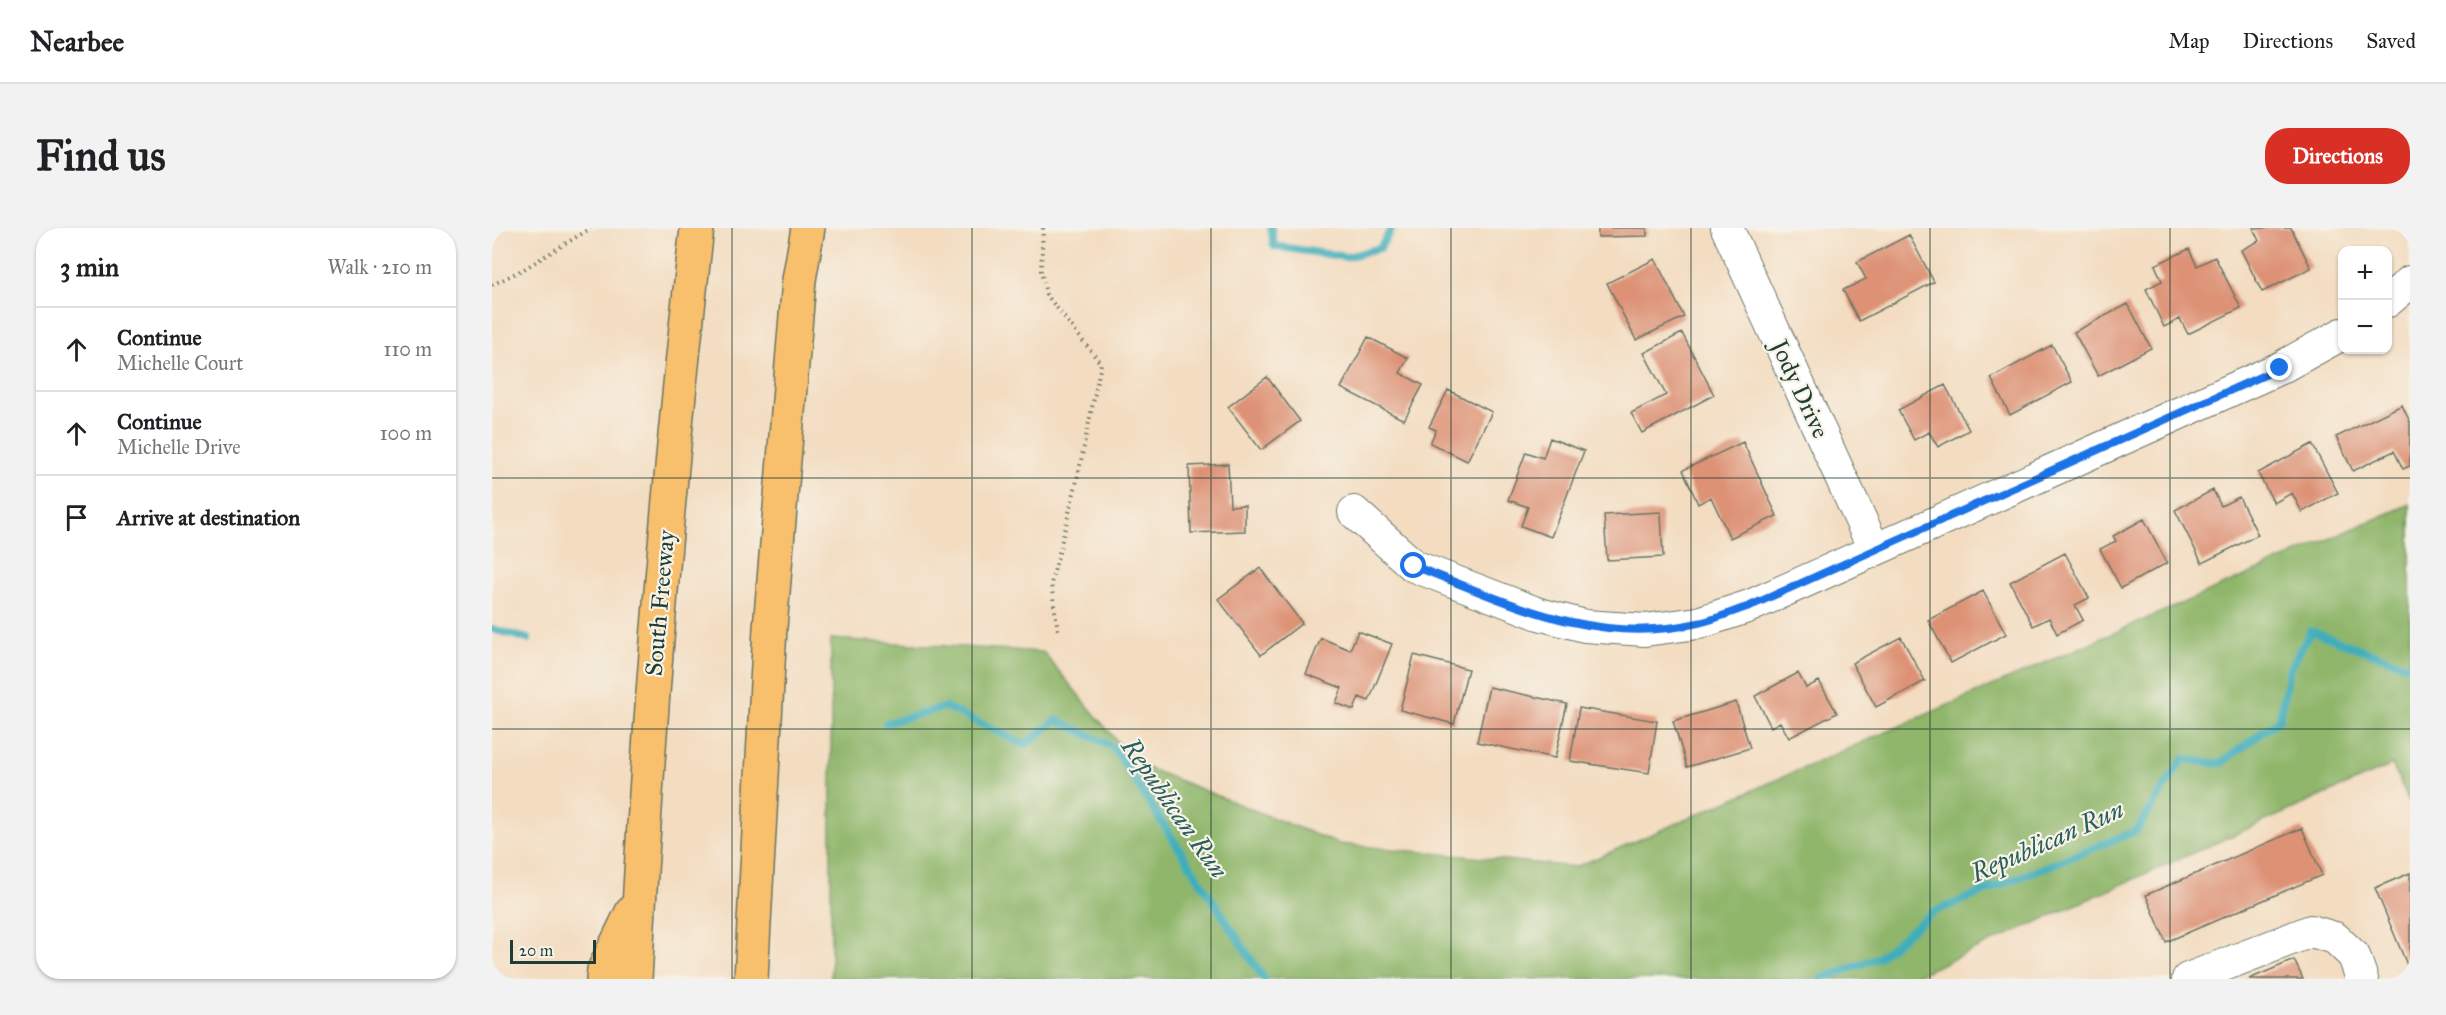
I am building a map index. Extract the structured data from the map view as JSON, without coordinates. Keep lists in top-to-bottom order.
{
  "streets": {
    "highway": ["South Freeway"],
    "street": ["Jody Drive"]
  },
  "water": ["Republican Run"],
  "scale_bar": "20 m",
  "page": {
    "header": "Nearbee",
    "nav": ["Map", "Directions", "Saved"],
    "buttons": "Directions",
    "title": "Find us",
    "heading": ["3 min", "Walk · 210 m"],
    "map_buttons": ["+", "−"],
    "list": [
      ["Continue", "Michelle Court", "110 m"],
      ["Continue", "Michelle Drive", "100 m"],
      "Arrive at destination"
    ],
    "scale": "20 m"
  }
}
